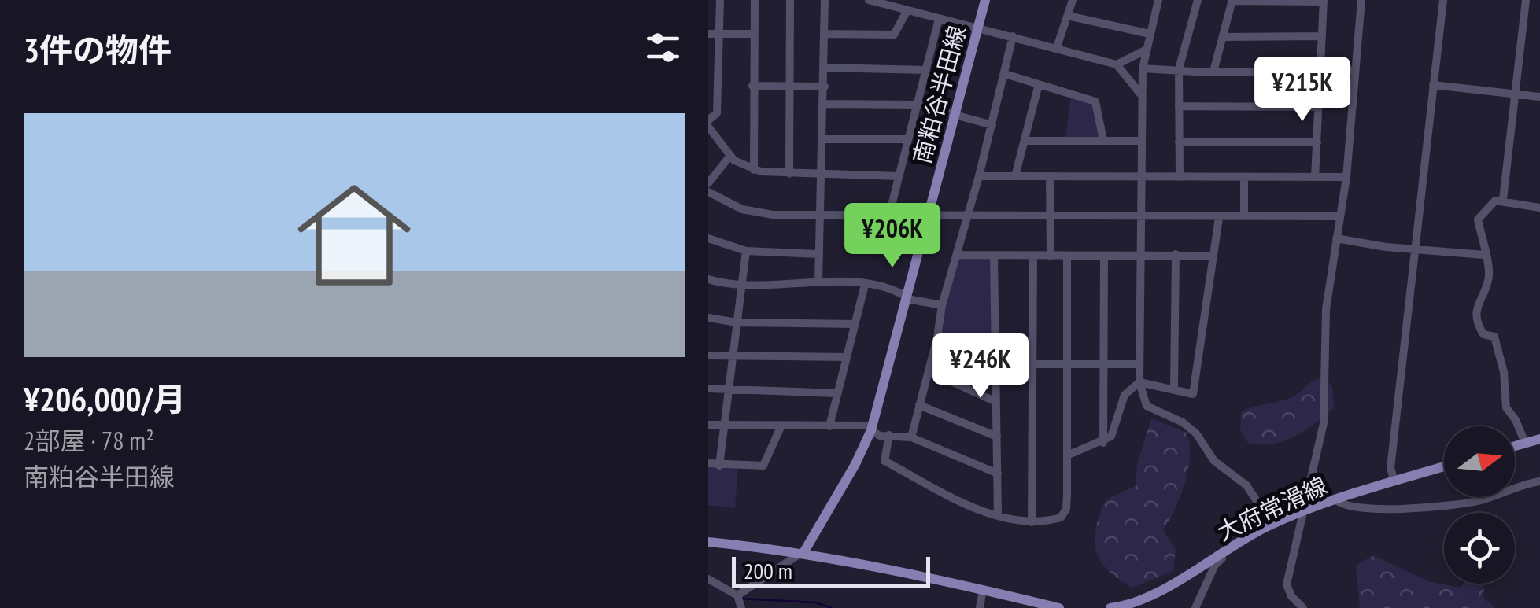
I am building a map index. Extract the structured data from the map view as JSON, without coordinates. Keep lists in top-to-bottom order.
{
  "streets": {
    "main road": ["南粕谷半田線", "大府常滑線"]
  },
  "scale_bar": "200 m",
  "north": "right",
  "page": {
    "heading": "3件の物件",
    "price": ["¥215K", "¥206K", "¥246K"],
    "list": [
      {
        "name": "¥206,000/月",
        "note": "2部屋 · 78 m² · 南粕谷半田線"
      }
    ],
    "scale": "200 m"
  }
}
